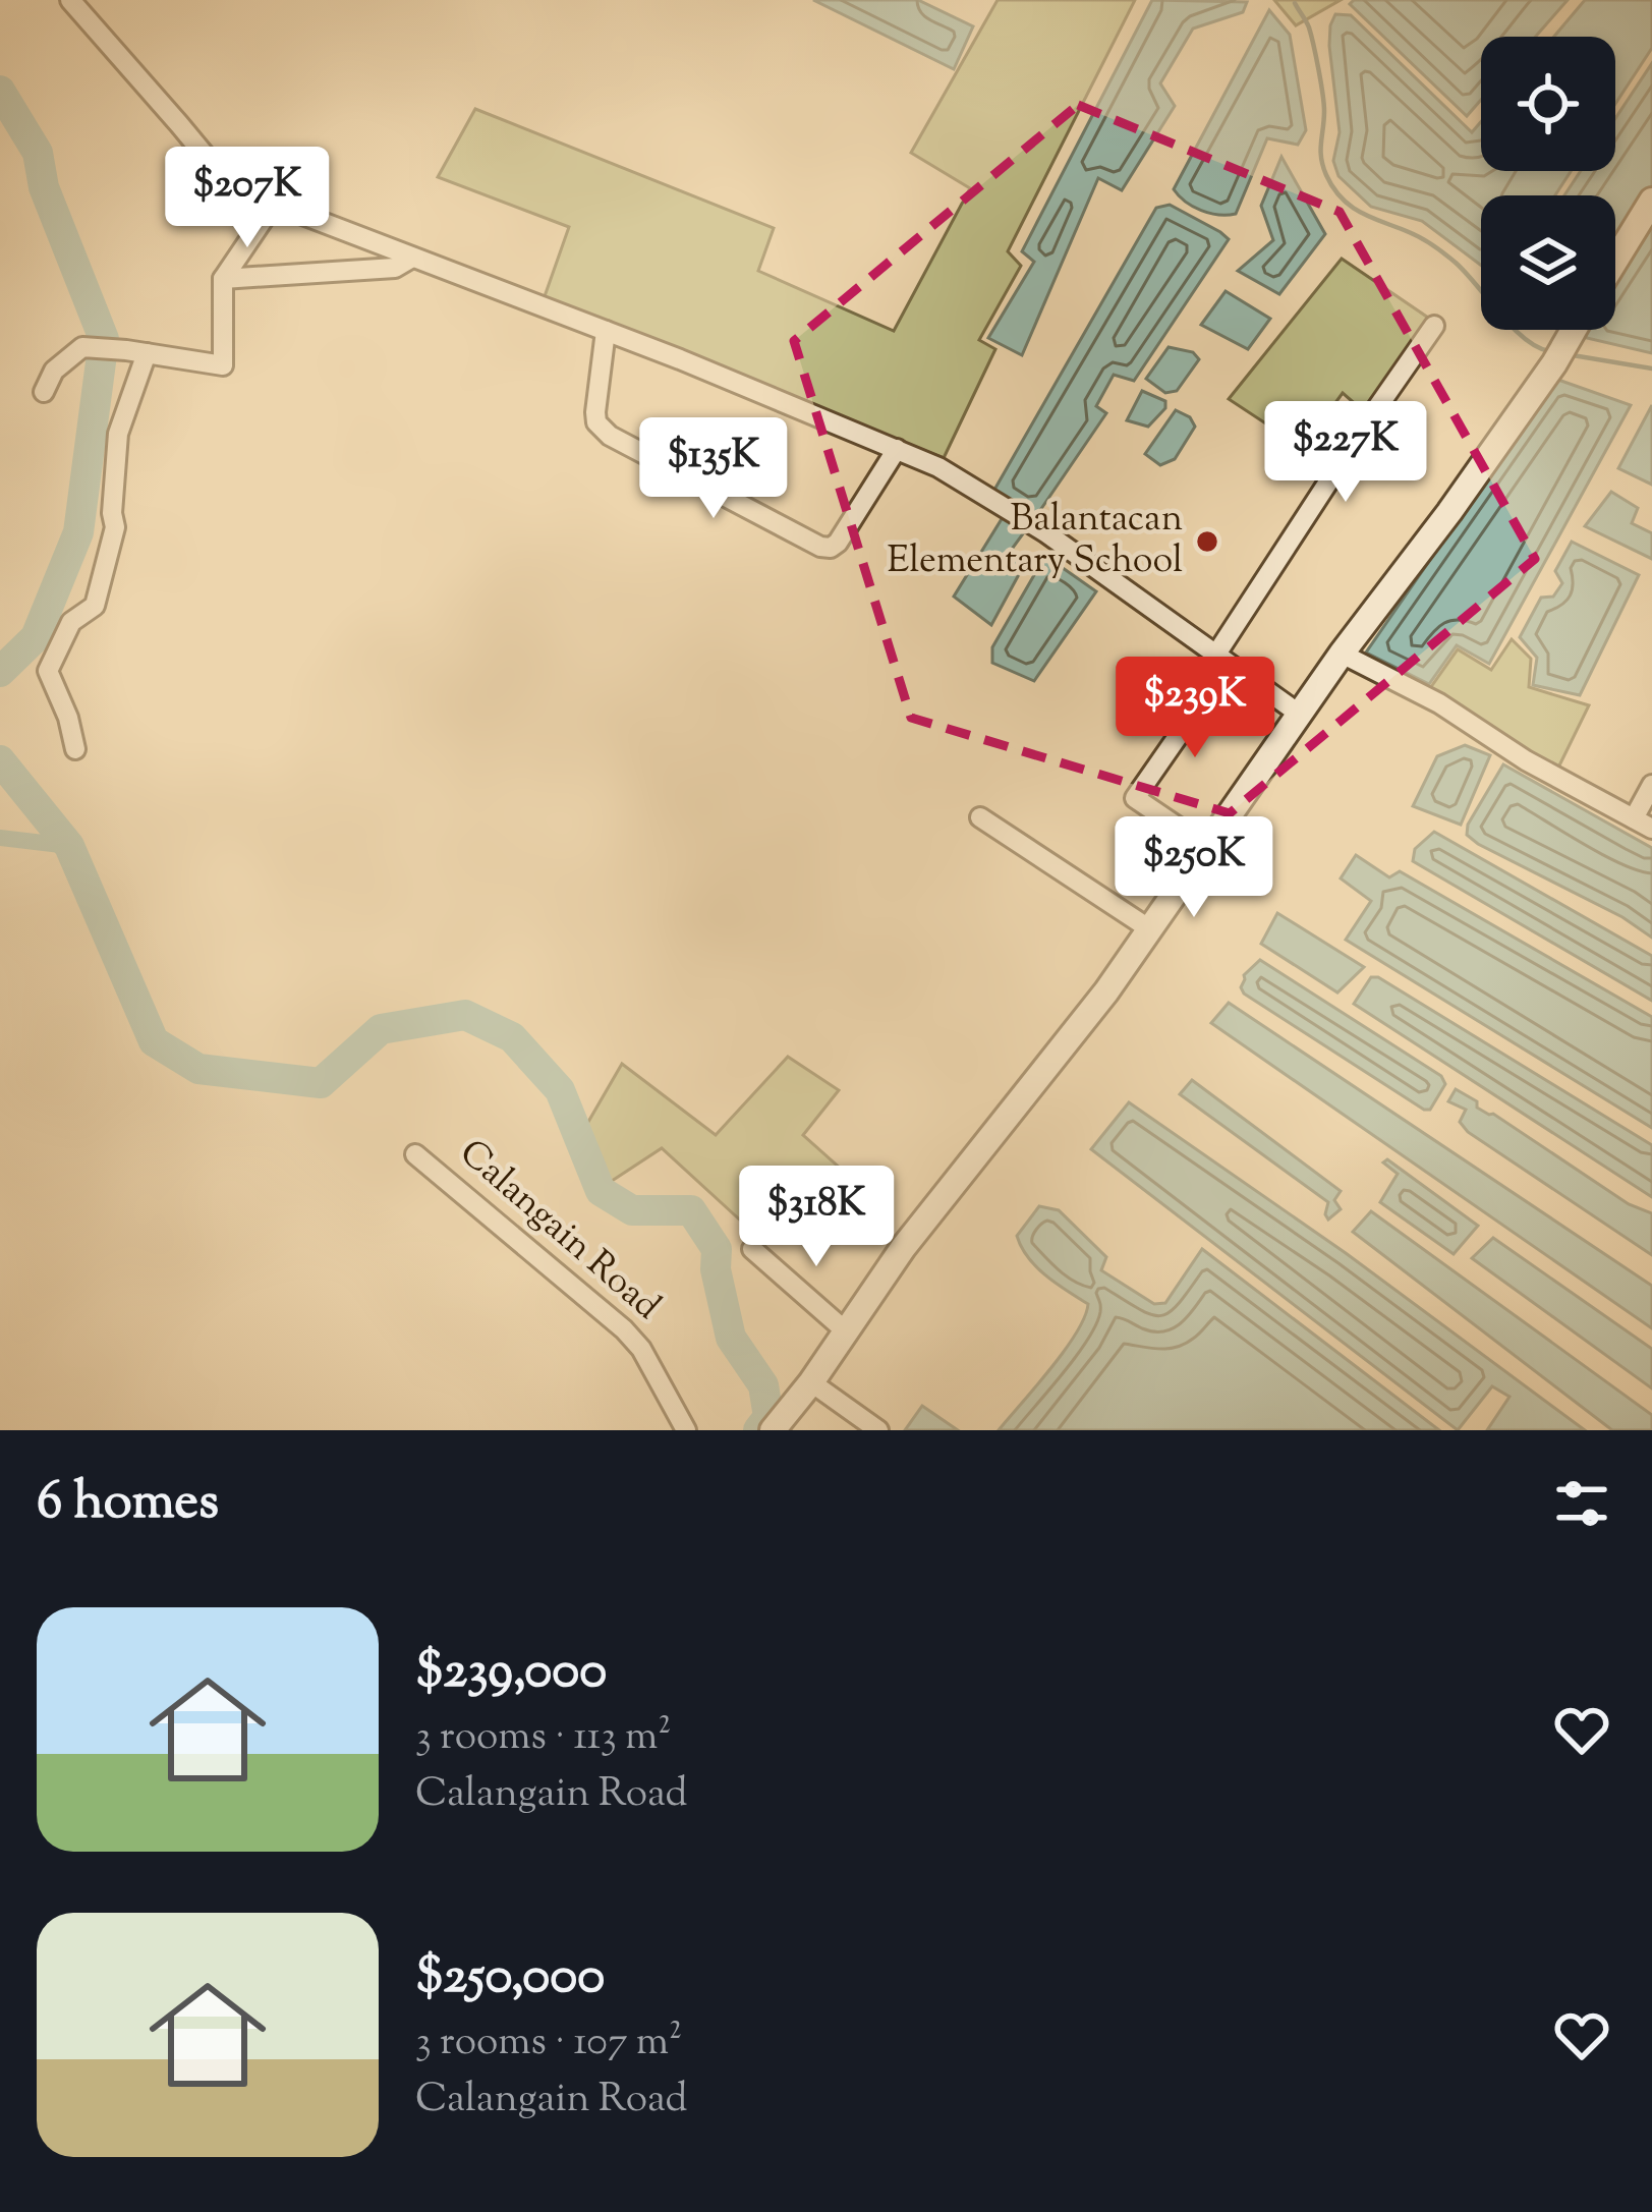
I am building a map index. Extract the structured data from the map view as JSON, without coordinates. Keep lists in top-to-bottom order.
{
  "streets": {
    "street": ["Calangain Road"]
  },
  "places": ["Balantacan Elementary School"],
  "page": {
    "price": [
      "$207K",
      "$227K",
      "$135K",
      "$239K",
      "$250K",
      "$318K"
    ],
    "heading": "6 homes",
    "list": [
      {
        "name": "$239,000",
        "note": "3 rooms · 113 m² · Calangain Road"
      },
      {
        "name": "$250,000",
        "note": "3 rooms · 107 m² · Calangain Road"
      }
    ]
  }
}
